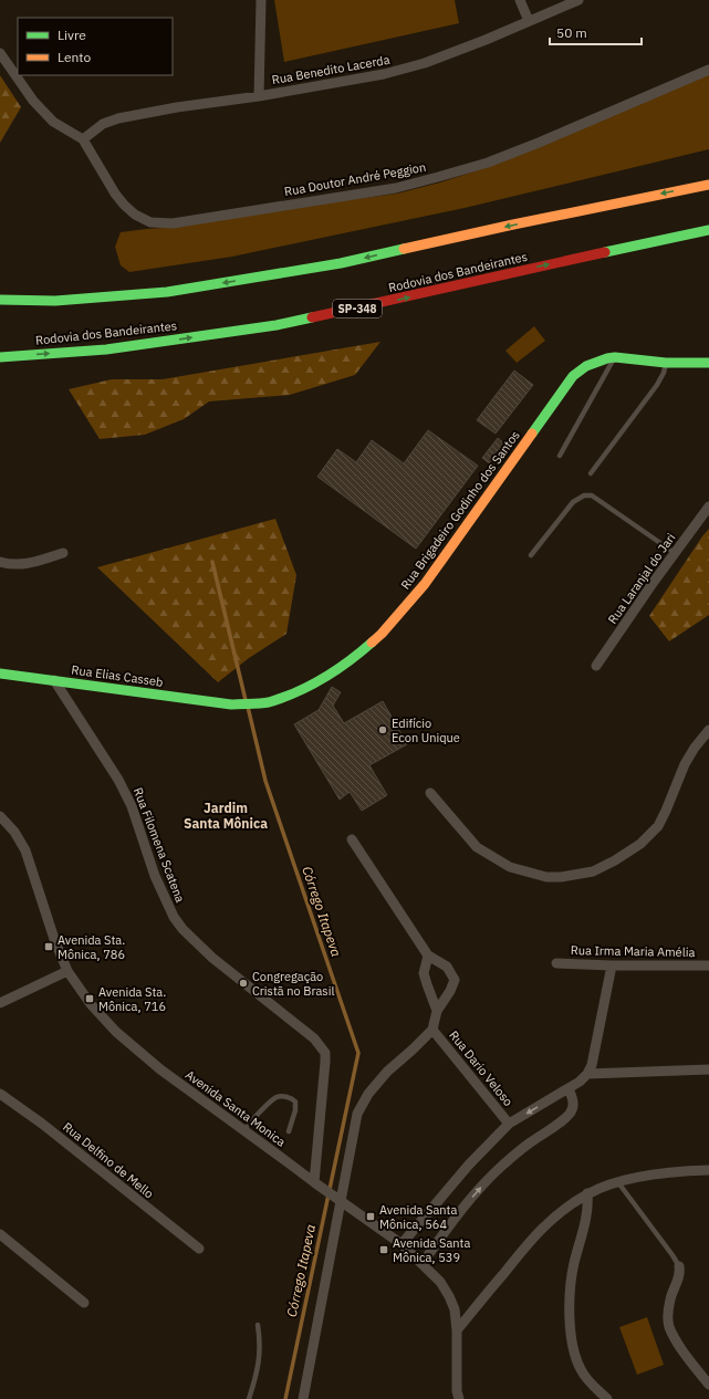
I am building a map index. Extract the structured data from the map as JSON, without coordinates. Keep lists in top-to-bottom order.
{
  "streets": {
    "main road": [
      "Rodovia dos Bandeirantes",
      "SP-348",
      "Rua Brigadeiro Godinho dos Santos",
      "Rua Elias Casseb"
    ],
    "street": [
      "Rua Benedito Lacerda",
      "Rua Doutor André Peggion",
      "Rua Laranjal do Jari",
      "Rua Filomena Scatena",
      "Rua Irma Maria Amélia",
      "Rua Dario Veloso",
      "Avenida Santa Monica",
      "Rua Delfino de Mello"
    ]
  },
  "crossings": [
    ["Rua Benedito Lacerda", "Rua Doutor André Peggion"],
    ["Rua Brigadeiro Godinho dos Santos", "Rua Elias Casseb"],
    ["Rua Elias Casseb", "Rua Filomena Scatena"],
    ["Rua Filomena Scatena", "Avenida Santa Monica"]
  ],
  "districts": ["Jardim Santa Mônica"],
  "water": ["Córrego Itapeva"],
  "places": {
    "other": ["Edifício Econ Unique", "Congregação Cristã no Brasil"],
    "transit": [
      "Avenida Sta. Mônica, 786",
      "Avenida Sta. Mônica, 716",
      "Avenida Santa Mônica, 564",
      "Avenida Santa Mônica, 539"
    ]
  },
  "legend": ["Livre", "Lento"],
  "scale_bar": "50 m"
}
